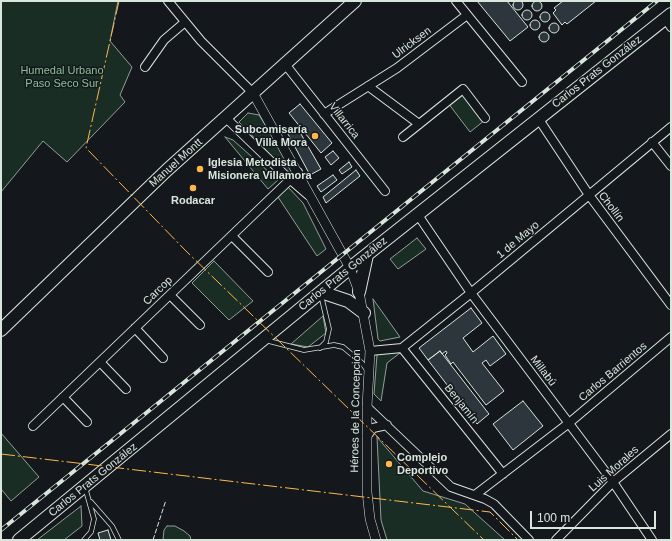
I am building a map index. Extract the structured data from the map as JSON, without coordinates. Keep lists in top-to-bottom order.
{
  "streets": {
    "main road": ["Carlos Prats González", "Manuel Montt"],
    "street": [
      "Ulricksen",
      "Villarrica",
      "Chollín",
      "1 de Mayo",
      "Carcop",
      "Millabú",
      "Carlos Barrientos",
      "Benjamín",
      "Héroes de la Concepción",
      "Luis Morales"
    ]
  },
  "crossings": [
    ["Ulricksen", "Villarrica"],
    ["Carlos Prats González", "Chollín"],
    ["Carlos Prats González", "Millabú"],
    ["Carlos Prats González", "Héroes de la Concepción"],
    ["Villarrica", "Manuel Montt"],
    ["Manuel Montt", "Héroes de la Concepción"],
    ["Chollín", "1 de Mayo"],
    ["1 de Mayo", "Millabú"],
    ["1 de Mayo", "Benjamín"],
    ["Carcop", "Héroes de la Concepción"],
    ["Millabú", "Carlos Barrientos"],
    ["Millabú", "Luis Morales"],
    ["Carlos Barrientos", "Benjamín"]
  ],
  "parks": ["Humedal Urbano Paso Seco Sur"],
  "places": [
    "Subcomisaría Villa Mora",
    "Iglesia Metodista Misionera Villamora",
    "Rodacar",
    "Complejo Deportivo"
  ],
  "scale_bar": "100 m"
}
